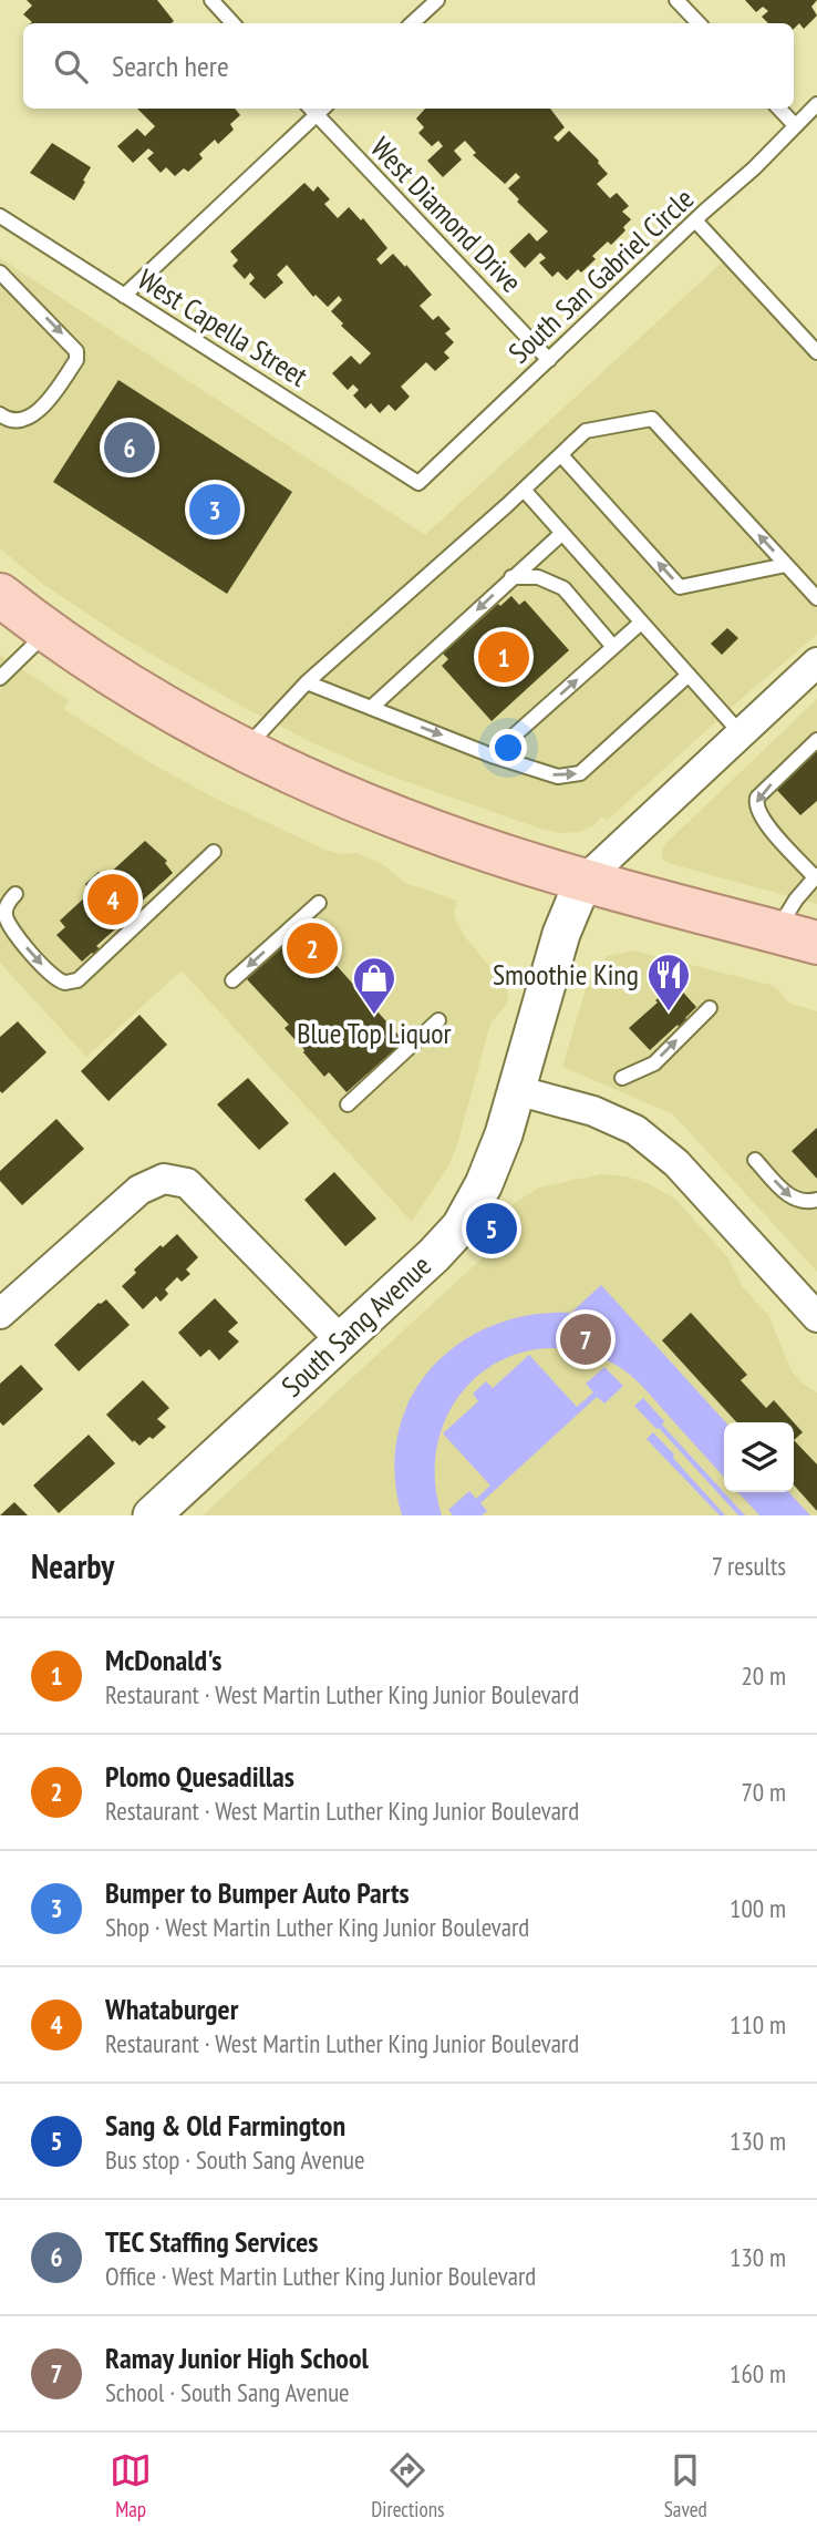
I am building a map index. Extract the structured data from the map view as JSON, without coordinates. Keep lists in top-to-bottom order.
{
  "streets": {
    "street": ["South Sang Avenue"],
    "lane": ["West Diamond Drive", "South San Gabriel Circle", "West Capella Street"]
  },
  "crossings": [
    ["West Diamond Drive", "South San Gabriel Circle"],
    ["South San Gabriel Circle", "West Capella Street"]
  ],
  "places": {
    "restaurant": ["Smoothie King"],
    "shop": ["Blue Top Liquor"]
  },
  "page": {
    "search": "Search here",
    "pins": [
      "6",
      "3",
      "1",
      "4",
      "2",
      "5",
      "7"
    ],
    "heading": ["Nearby", "7 results"],
    "list": [
      {
        "mark": "1",
        "name": "McDonald's",
        "note": "Restaurant · West Martin Luther King Junior Boulevard",
        "value": "20 m"
      },
      {
        "mark": "2",
        "name": "Plomo Quesadillas",
        "note": "Restaurant · West Martin Luther King Junior Boulevard",
        "value": "70 m"
      },
      {
        "mark": "3",
        "name": "Bumper to Bumper Auto Parts",
        "note": "Shop · West Martin Luther King Junior Boulevard",
        "value": "100 m"
      },
      {
        "mark": "4",
        "name": "Whataburger",
        "note": "Restaurant · West Martin Luther King Junior Boulevard",
        "value": "110 m"
      },
      {
        "mark": "5",
        "name": "Sang & Old Farmington",
        "note": "Bus stop · South Sang Avenue",
        "value": "130 m"
      },
      {
        "mark": "6",
        "name": "TEC Staffing Services",
        "note": "Office · West Martin Luther King Junior Boulevard",
        "value": "130 m"
      },
      {
        "mark": "7",
        "name": "Ramay Junior High School",
        "note": "School · South Sang Avenue",
        "value": "160 m"
      }
    ],
    "nav": ["Map", "Directions", "Saved"]
  }
}
